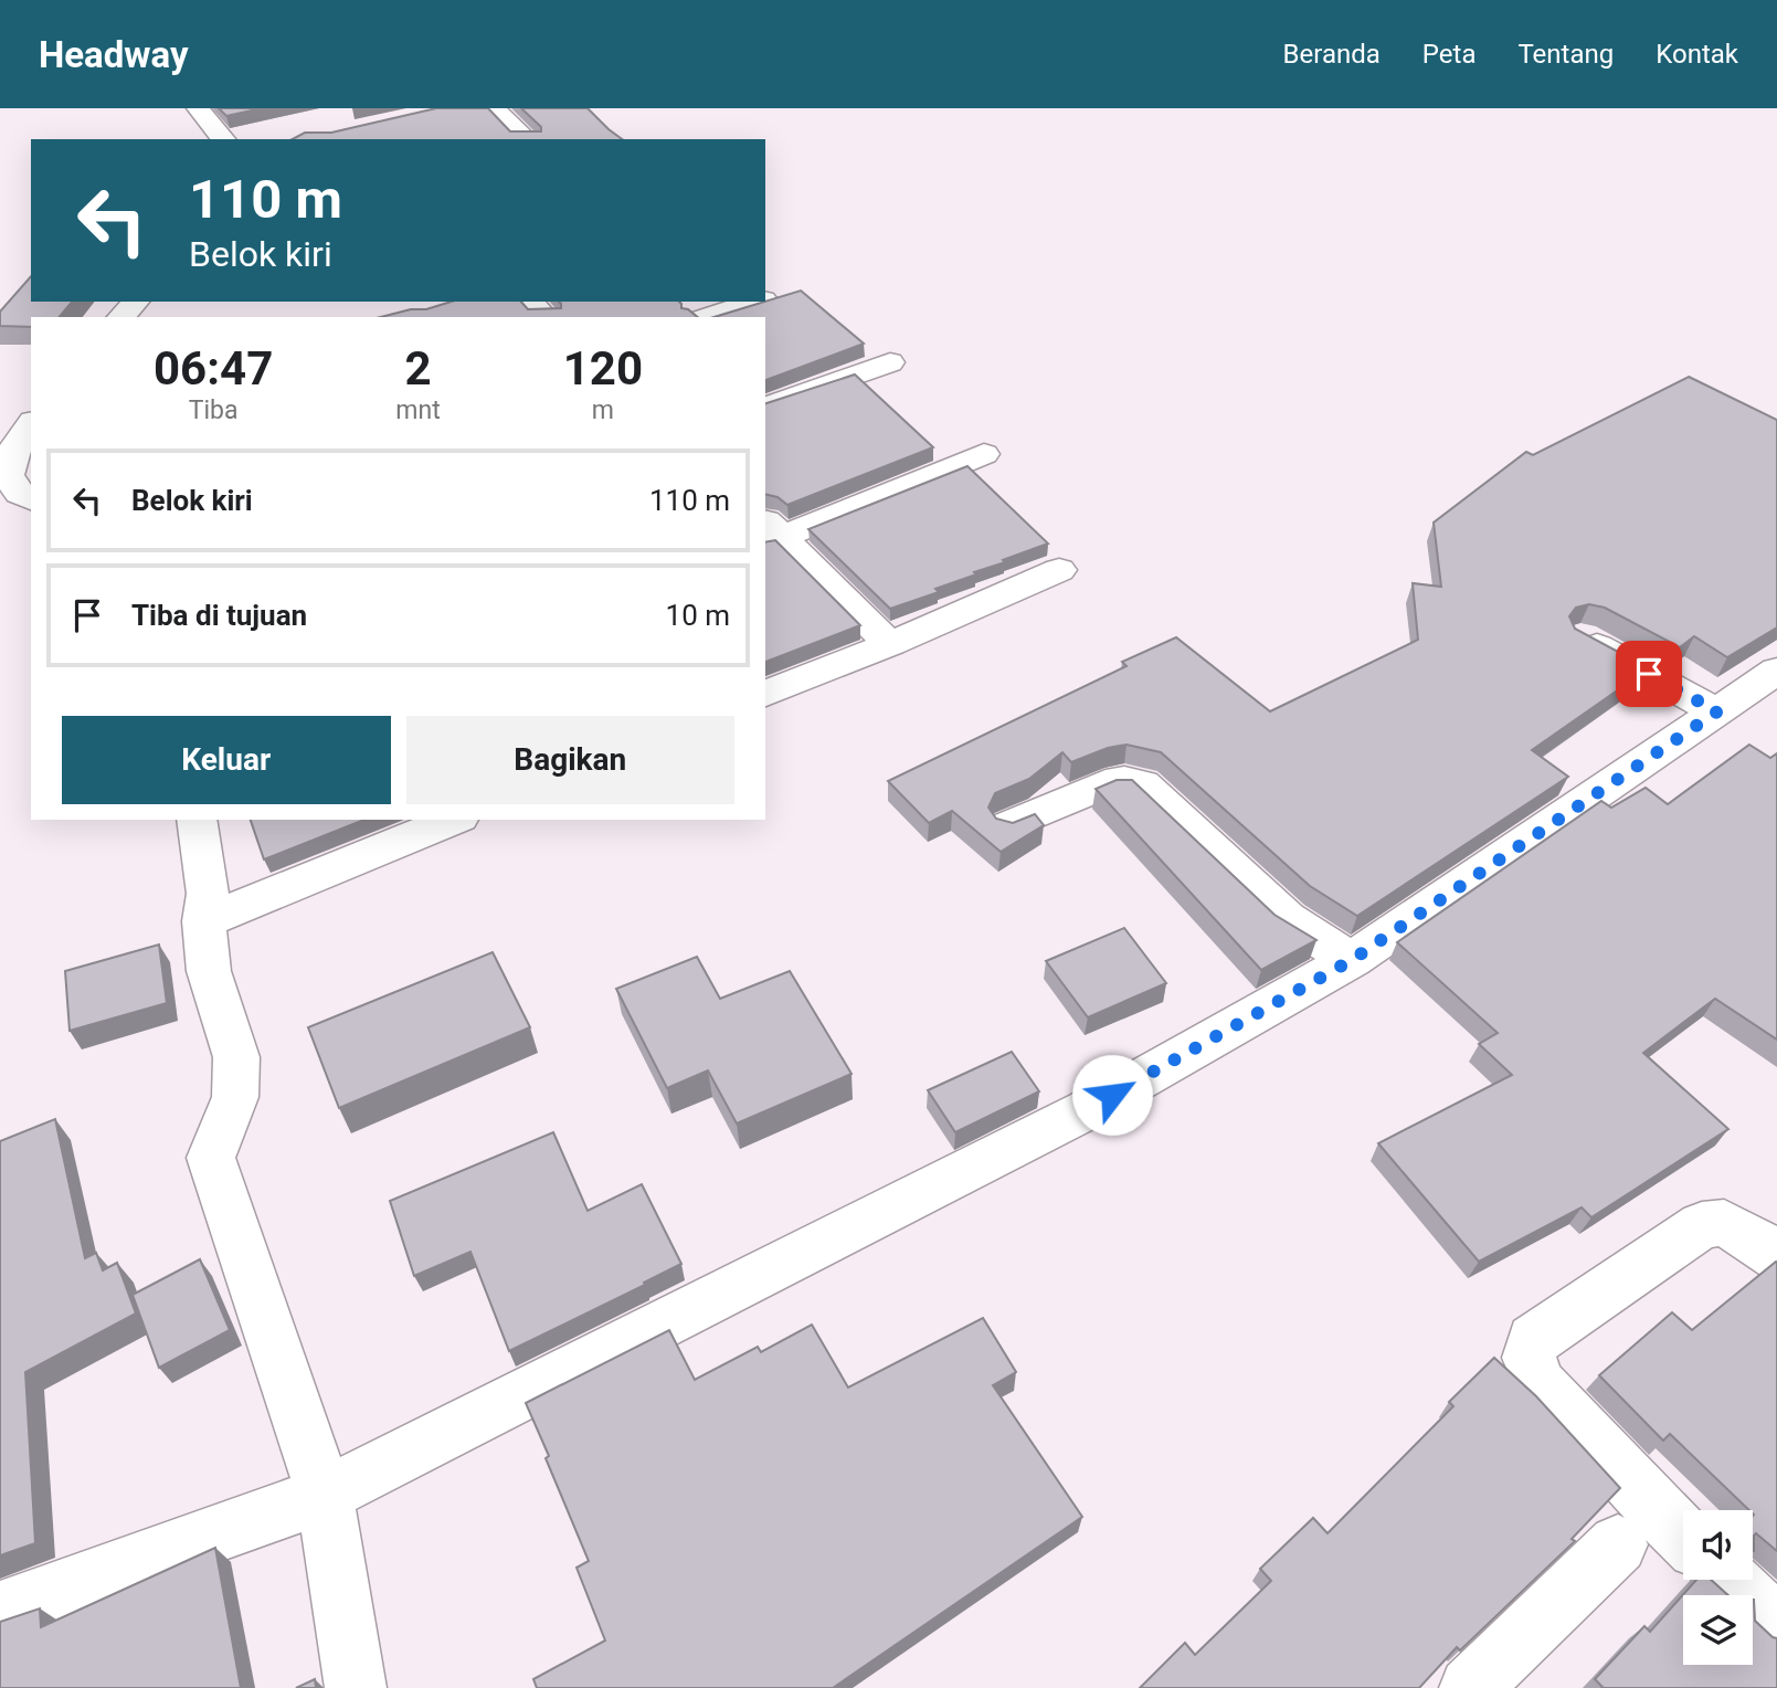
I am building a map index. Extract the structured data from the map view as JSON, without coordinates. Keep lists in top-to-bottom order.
{
  "page": {
    "header": "Headway",
    "nav": [
      "Beranda",
      "Peta",
      "Tentang",
      "Kontak"
    ],
    "turn": ["110 m", "Belok kiri"],
    "eta": [
      "06:47",
      "Tiba",
      "2",
      "mnt",
      "120",
      "m"
    ],
    "list": [
      {
        "name": "Belok kiri",
        "value": "110 m"
      },
      {
        "name": "Tiba di tujuan",
        "value": "10 m"
      }
    ],
    "buttons": ["Keluar", "Bagikan"]
  }
}
